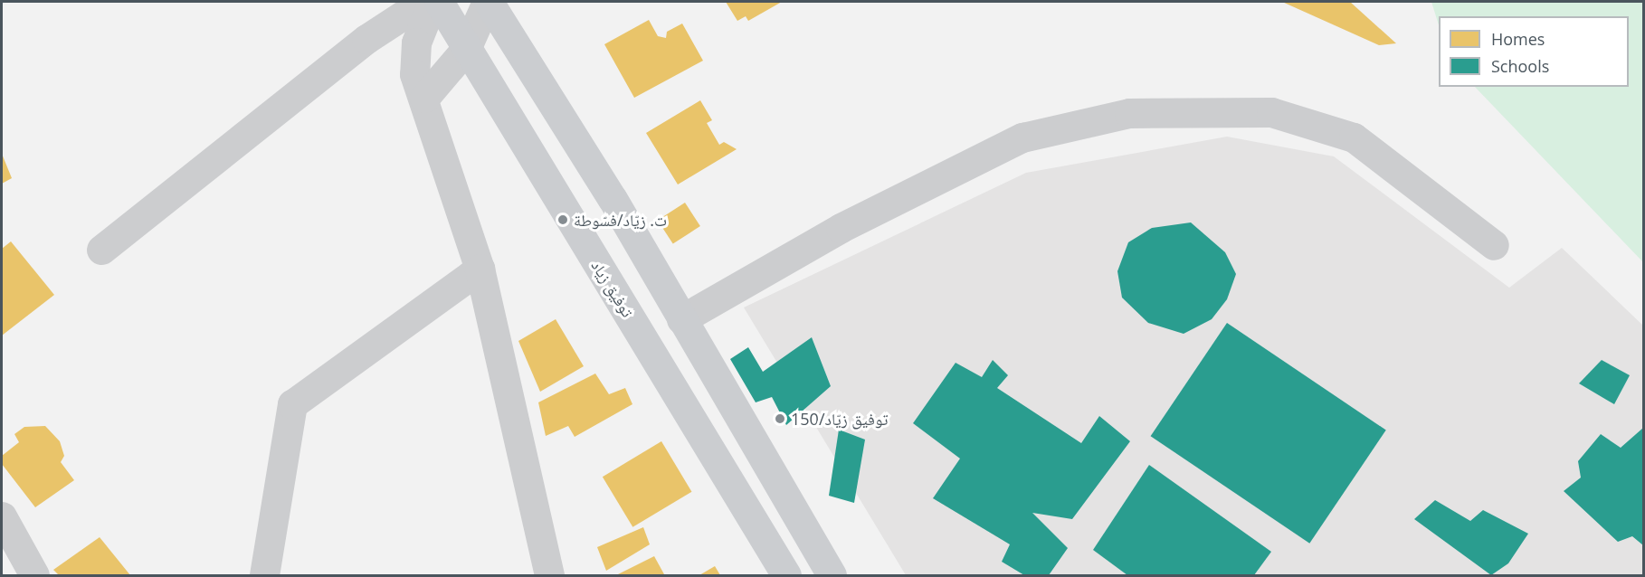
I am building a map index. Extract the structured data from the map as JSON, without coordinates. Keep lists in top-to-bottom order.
{
  "streets": {
    "main road": ["توفيق زياد"]
  },
  "places": ["ت. زيّاد/فسّوطة", "توفيق زيّاد/150"],
  "legend": ["Homes", "Schools"]
}
